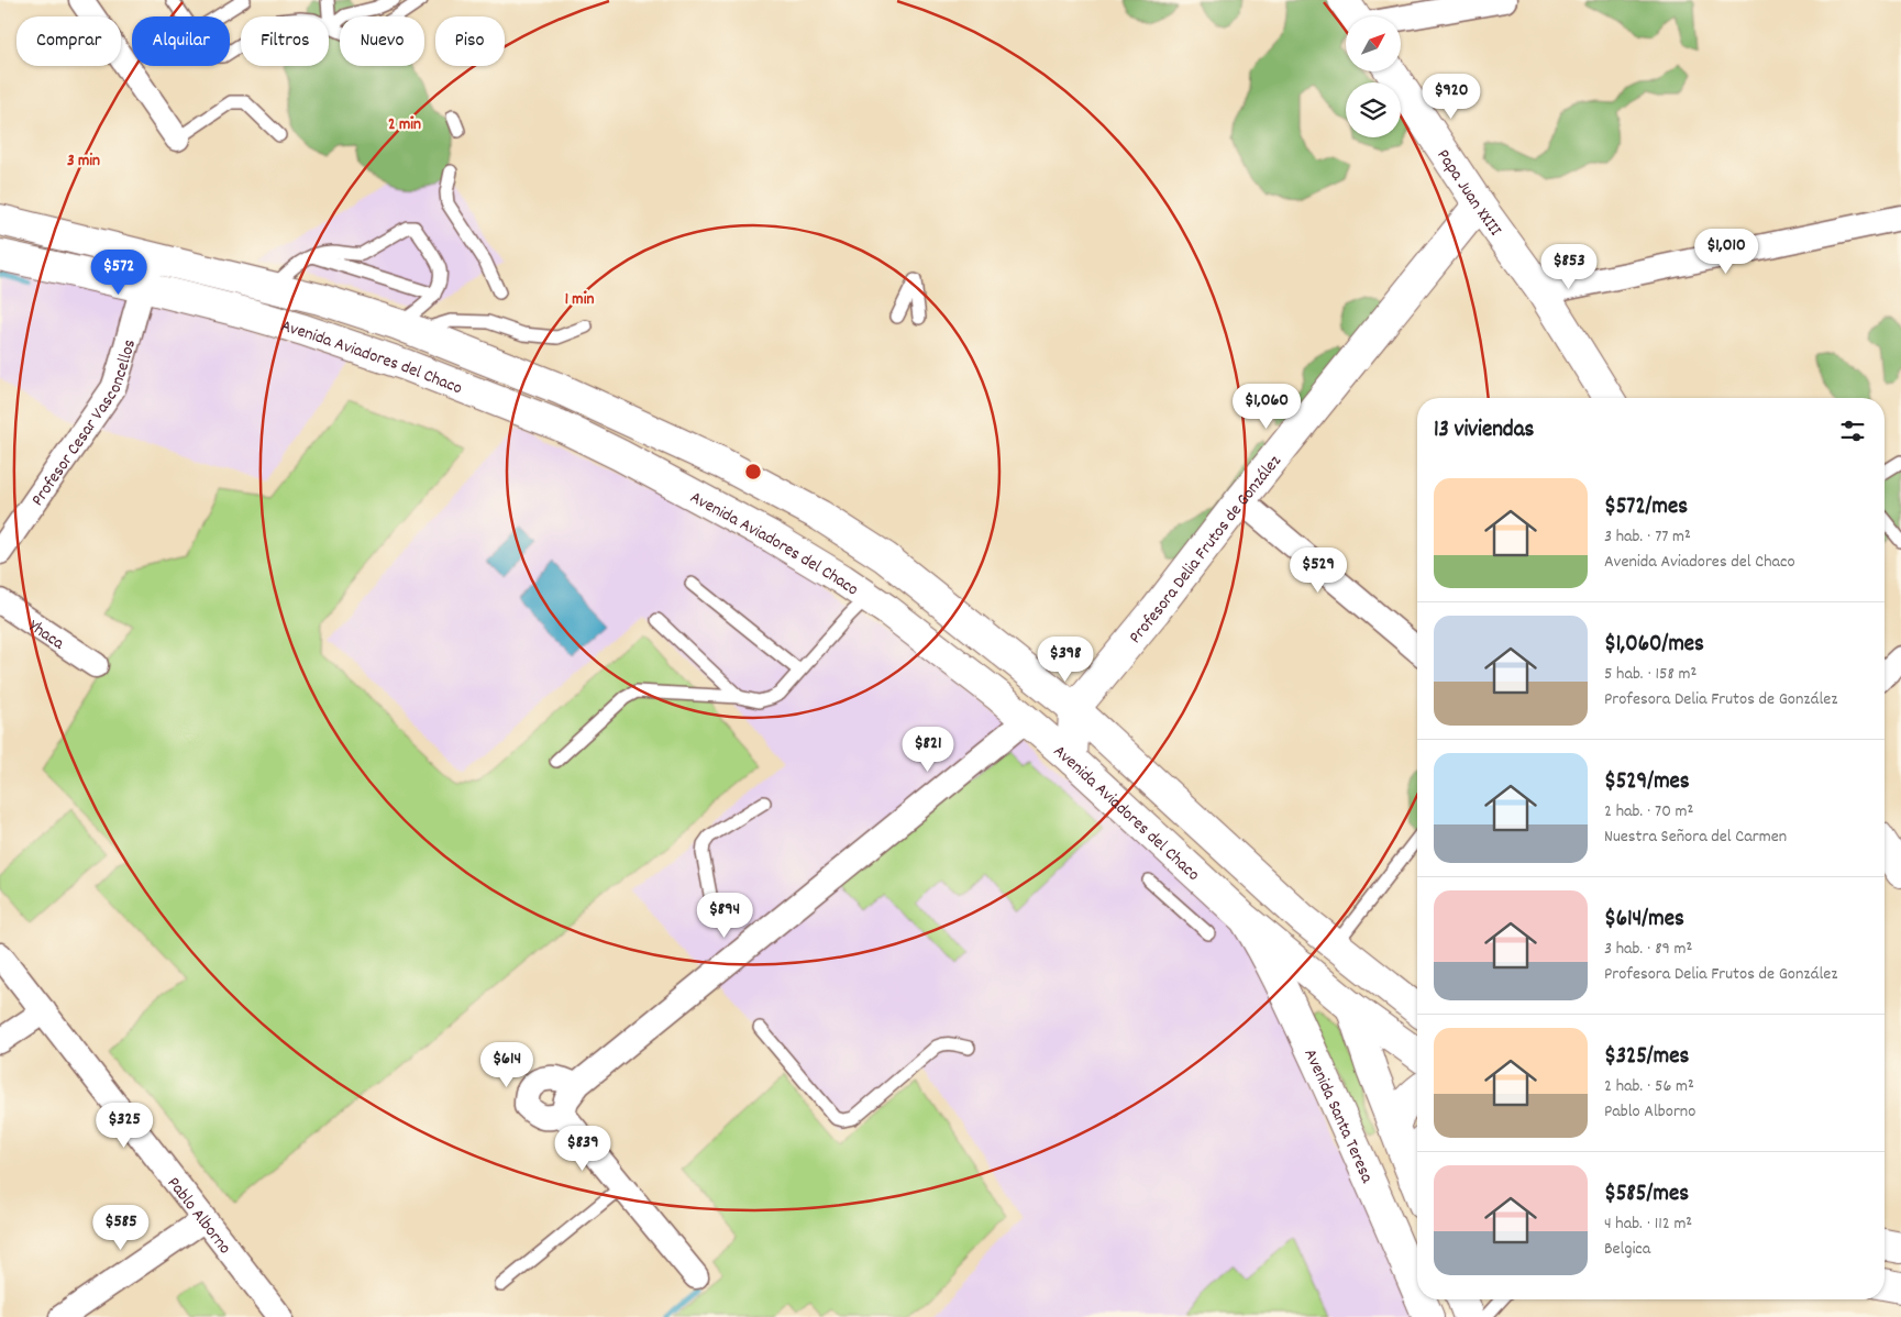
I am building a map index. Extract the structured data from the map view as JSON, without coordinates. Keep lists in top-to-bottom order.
{
  "streets": {
    "main road": [
      "Papa Juan XXIII",
      "Avenida Aviadores del Chaco",
      "Profesora Delia Frutos de González",
      "Avenida Santa Teresa"
    ],
    "street": ["Profesor Cesar Vasconcellos", "Yhaca", "Pablo Alborno"]
  },
  "crossings": [
    ["Papa Juan XXIII", "Profesora Delia Frutos de González"],
    ["Avenida Aviadores del Chaco", "Profesor Cesar Vasconcellos"],
    ["Avenida Aviadores del Chaco", "Profesora Delia Frutos de González"],
    ["Avenida Aviadores del Chaco", "Avenida Santa Teresa"]
  ],
  "north": "top right",
  "page": {
    "chip": [
      "Comprar",
      "Alquilar",
      "Filtros",
      "Nuevo",
      "Piso"
    ],
    "price": [
      "$920",
      "$1,010",
      "$853",
      "$572",
      "$1,060",
      "$529",
      "$398",
      "$821",
      "$894",
      "$614",
      "$325",
      "$839",
      "$585"
    ],
    "heading": "13 viviendas",
    "list": [
      {
        "name": "$572/mes",
        "note": "3 hab. · 77 m² · Avenida Aviadores del Chaco"
      },
      {
        "name": "$1,060/mes",
        "note": "5 hab. · 158 m² · Profesora Delia Frutos de González"
      },
      {
        "name": "$529/mes",
        "note": "2 hab. · 70 m² · Nuestra Señora del Carmen"
      },
      {
        "name": "$614/mes",
        "note": "3 hab. · 89 m² · Profesora Delia Frutos de González"
      },
      {
        "name": "$325/mes",
        "note": "2 hab. · 56 m² · Pablo Alborno"
      },
      {
        "name": "$585/mes",
        "note": "4 hab. · 112 m² · Belgica"
      }
    ]
  },
  "rings": ["2 min", "3 min", "1 min"]
}
